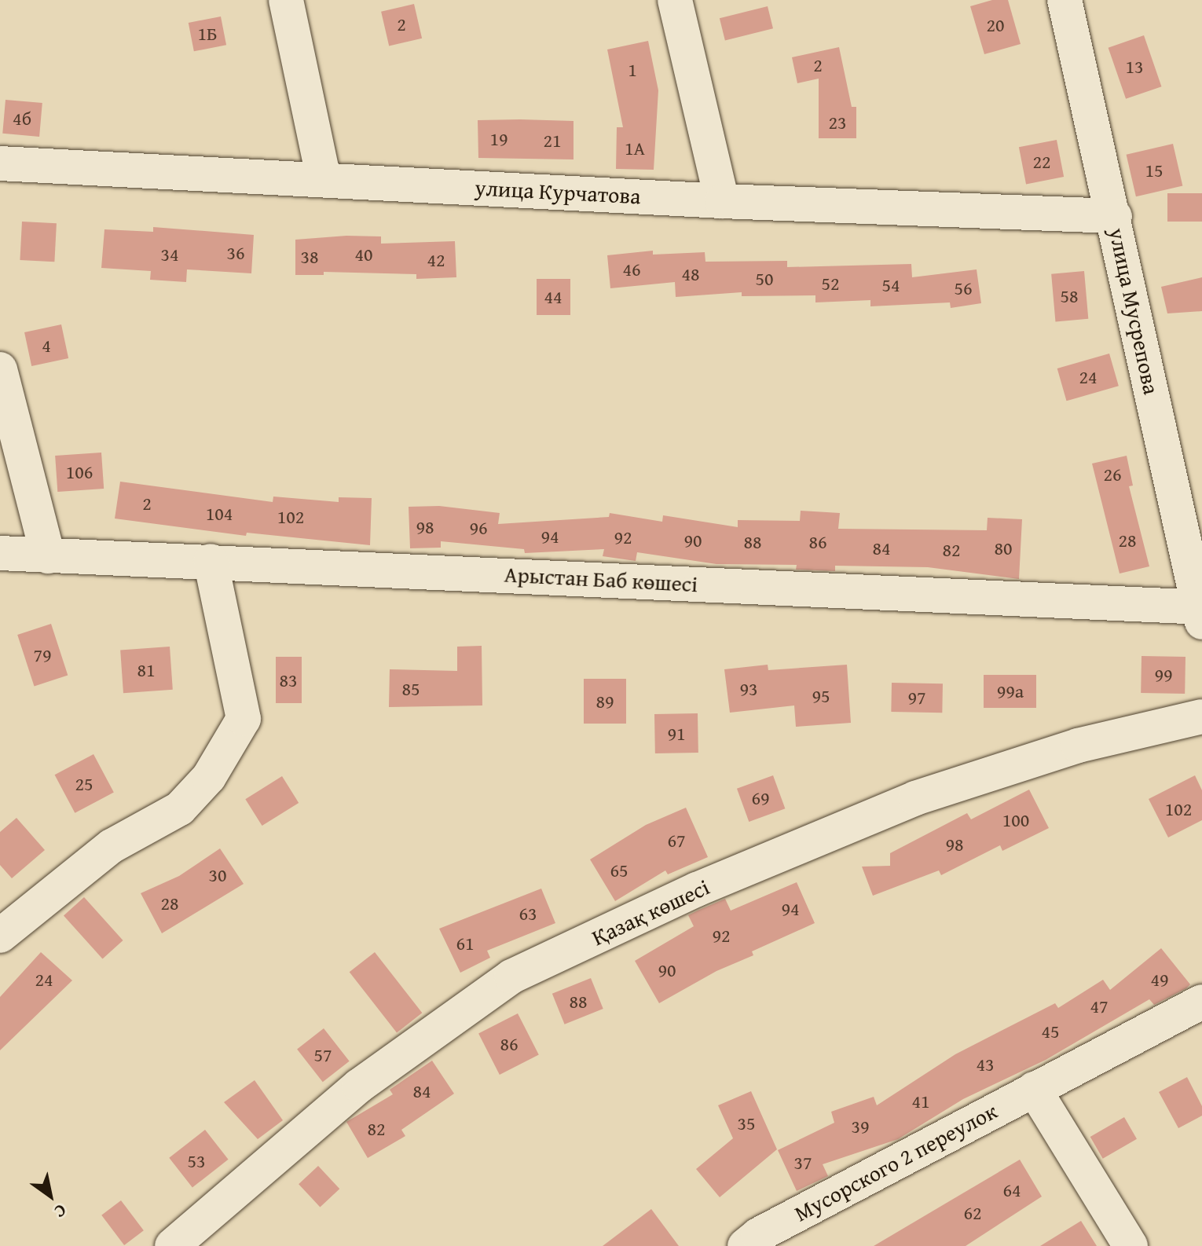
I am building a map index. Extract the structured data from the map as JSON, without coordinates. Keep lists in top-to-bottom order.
{
  "streets": {
    "street": [
      "улица Курчатова",
      "улица Мусрепова",
      "Арыстан Баб көшесі",
      "Қазақ көшесі",
      "Мусорского 2 переулок"
    ]
  },
  "crossings": [
    ["улица Курчатова", "улица Мусрепова"],
    ["улица Мусрепова", "Арыстан Баб көшесі"]
  ],
  "house_numbers": [
    "2",
    "20",
    "1Б",
    "2",
    "13",
    "1",
    "4б",
    "23",
    "19",
    "21",
    "1А",
    "22",
    "15",
    "36",
    "34",
    "40",
    "38",
    "42",
    "46",
    "48",
    "50",
    "52",
    "54",
    "56",
    "58",
    "44",
    "4",
    "24",
    "106",
    "26",
    "2",
    "104",
    "102",
    "98",
    "96",
    "94",
    "92",
    "90",
    "28",
    "88",
    "86",
    "84",
    "80",
    "82",
    "79",
    "81",
    "99",
    "83",
    "85",
    "93",
    "99а",
    "95",
    "97",
    "89",
    "91",
    "25",
    "69",
    "102",
    "100",
    "67",
    "98",
    "65",
    "30",
    "28",
    "94",
    "63",
    "92",
    "61",
    "90",
    "24",
    "49",
    "88",
    "47",
    "45",
    "86",
    "57",
    "43",
    "84",
    "41",
    "35",
    "39",
    "82",
    "53",
    "37",
    "64",
    "62"
  ],
  "north": "bottom right"
}
